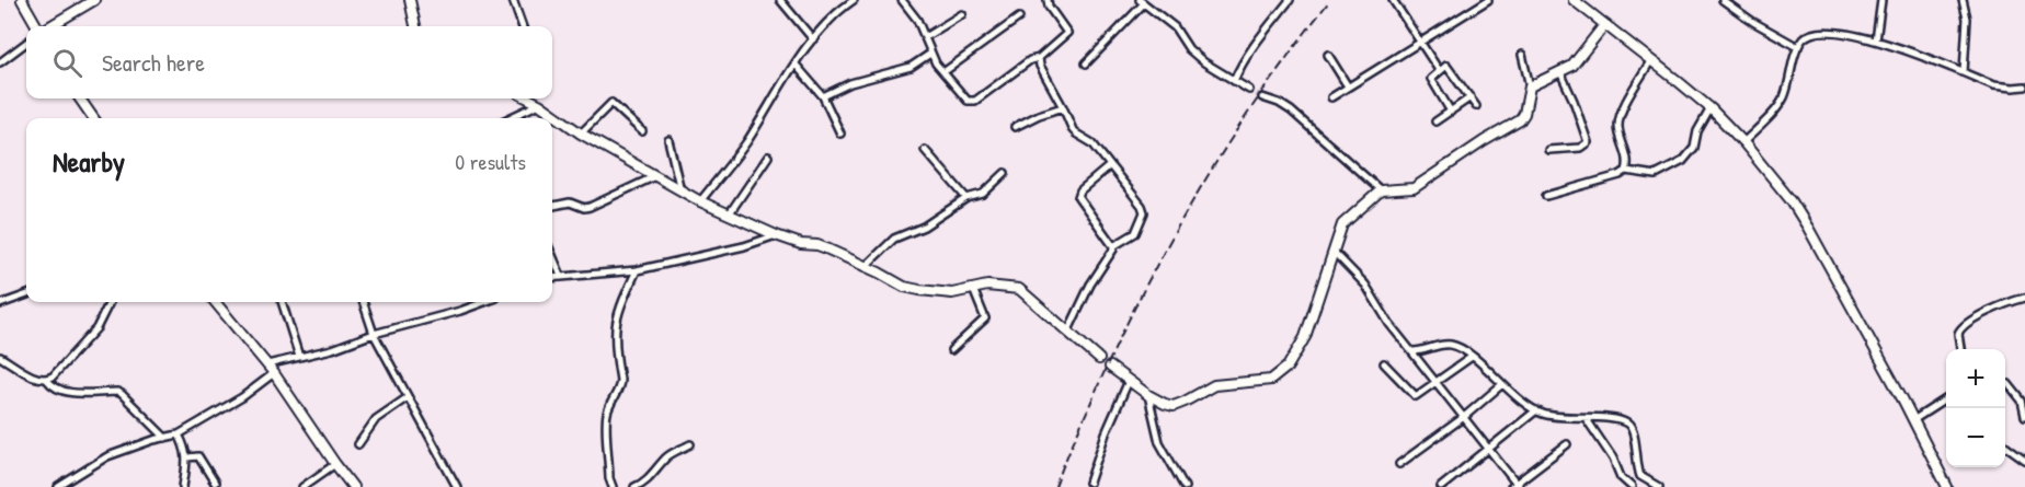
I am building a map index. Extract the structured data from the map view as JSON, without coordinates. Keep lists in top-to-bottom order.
{
  "page": {
    "search": "Search here",
    "heading": ["Nearby", "0 results"],
    "map_buttons": ["+", "−"]
  }
}
